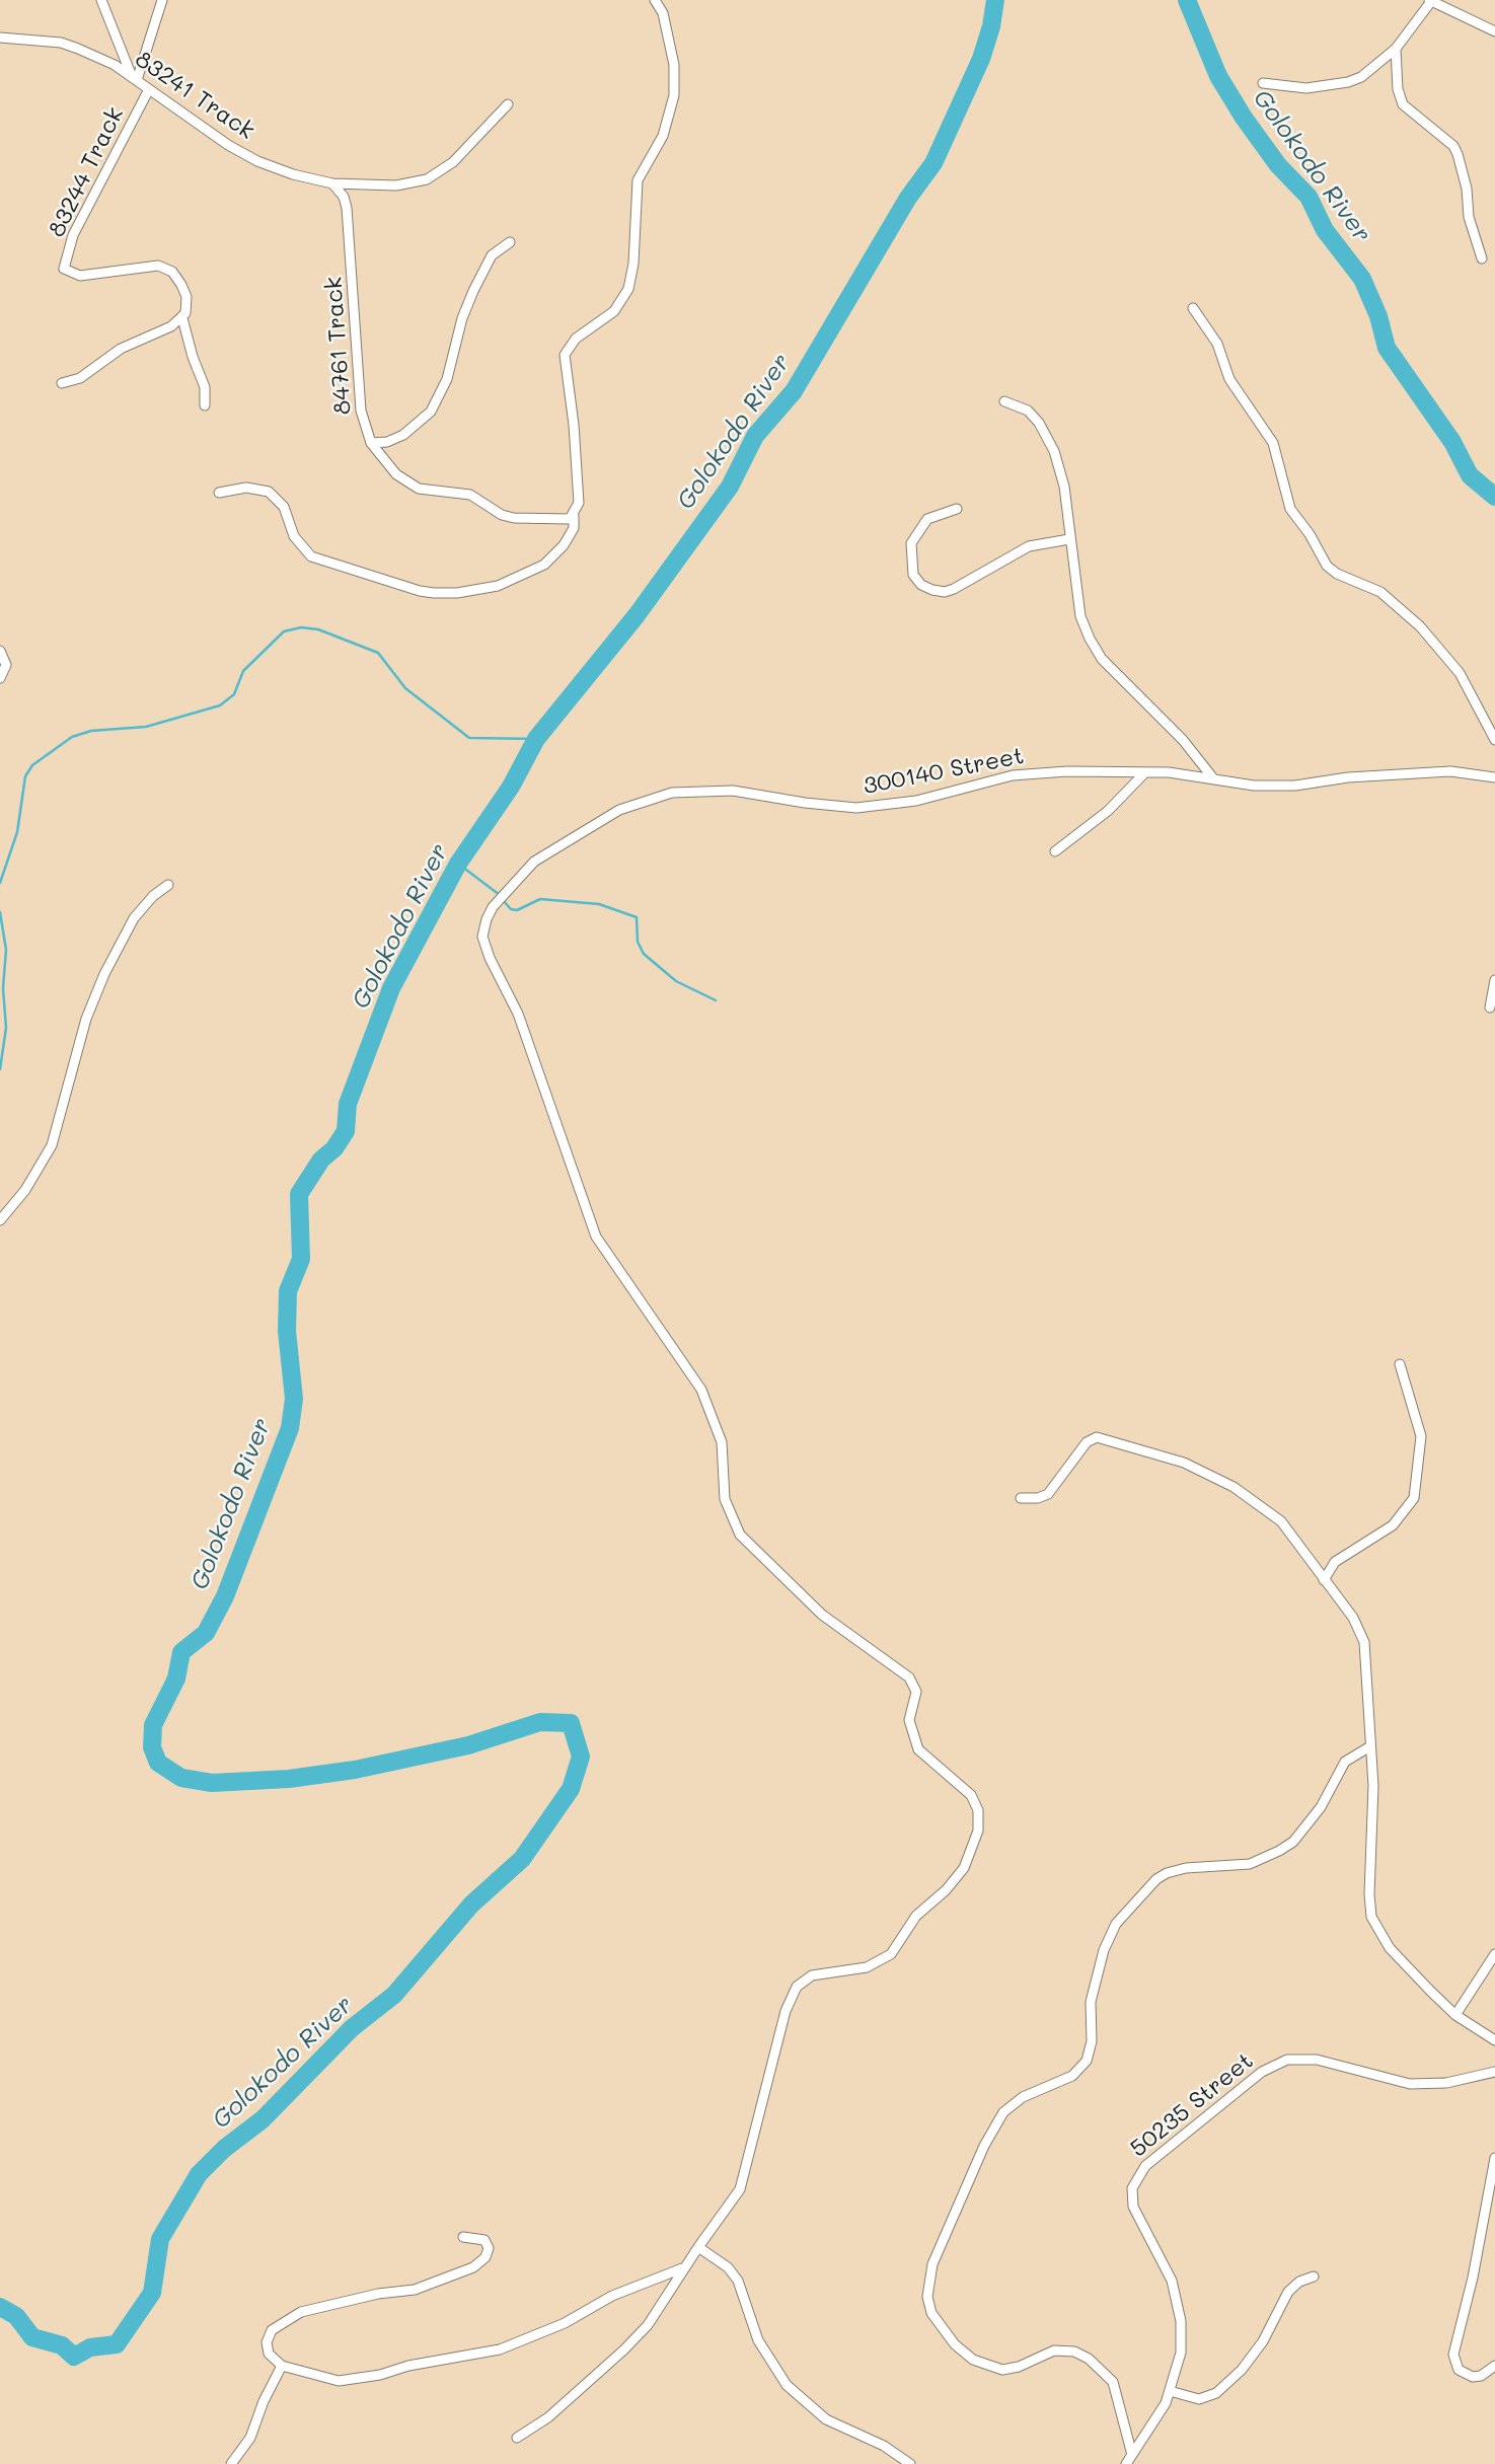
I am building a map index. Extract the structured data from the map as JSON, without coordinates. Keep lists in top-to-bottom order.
{
  "streets": {
    "street": [
      "83241 Track",
      "83244 Track",
      "84761 Track",
      "300140 Street",
      "50235 Street"
    ]
  },
  "crossings": [
    ["83241 Track", "83244 Track"],
    ["83241 Track", "84761 Track"]
  ],
  "water": ["Golokodo River"]
}
